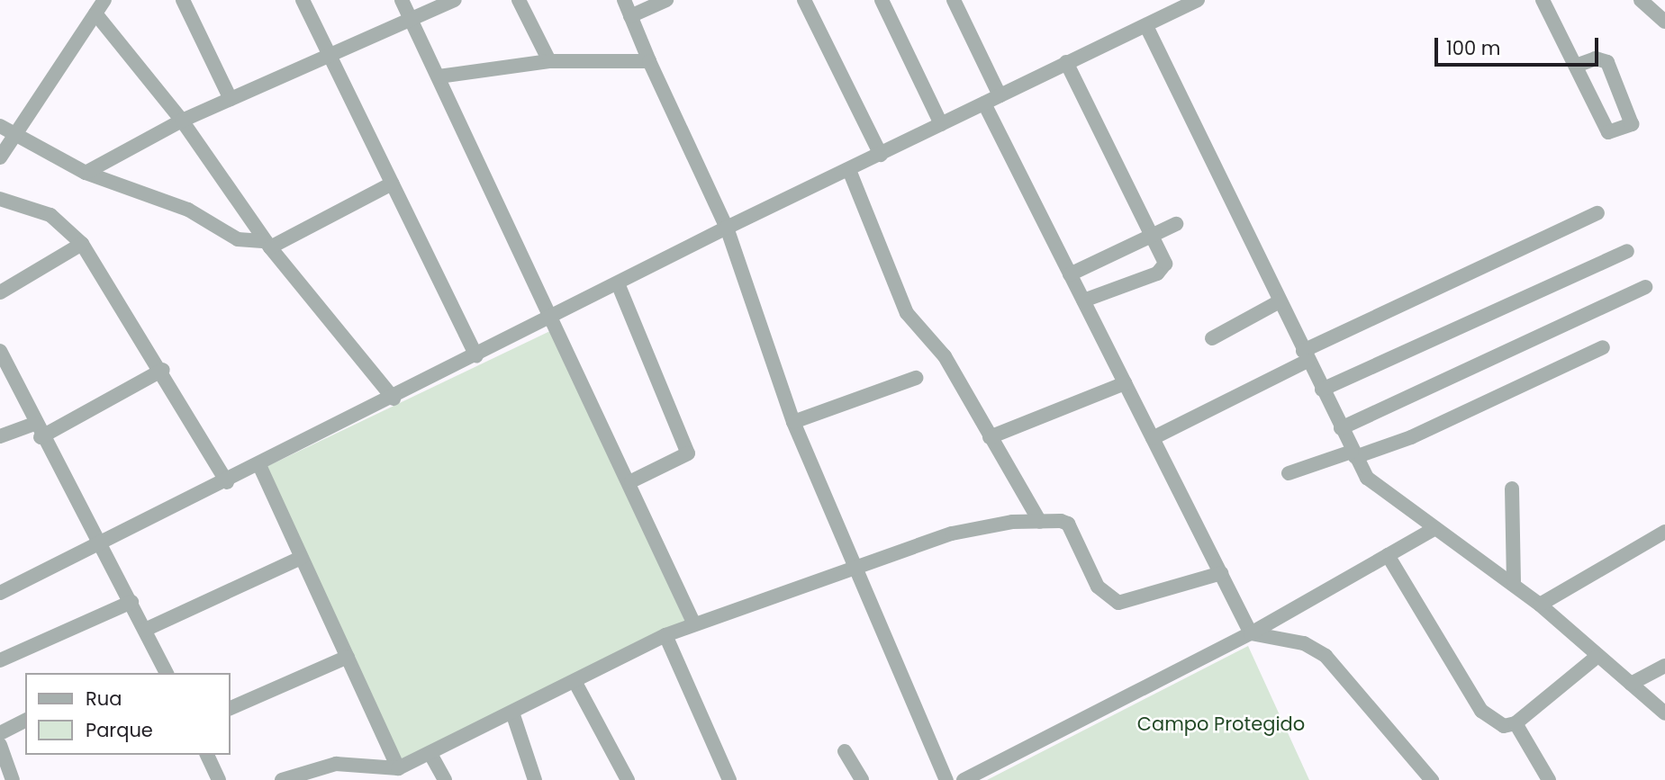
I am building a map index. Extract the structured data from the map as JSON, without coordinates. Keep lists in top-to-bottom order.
{
  "parks": ["Campo Protegido"],
  "legend": ["Rua", "Parque"],
  "scale_bar": "100 m"
}
